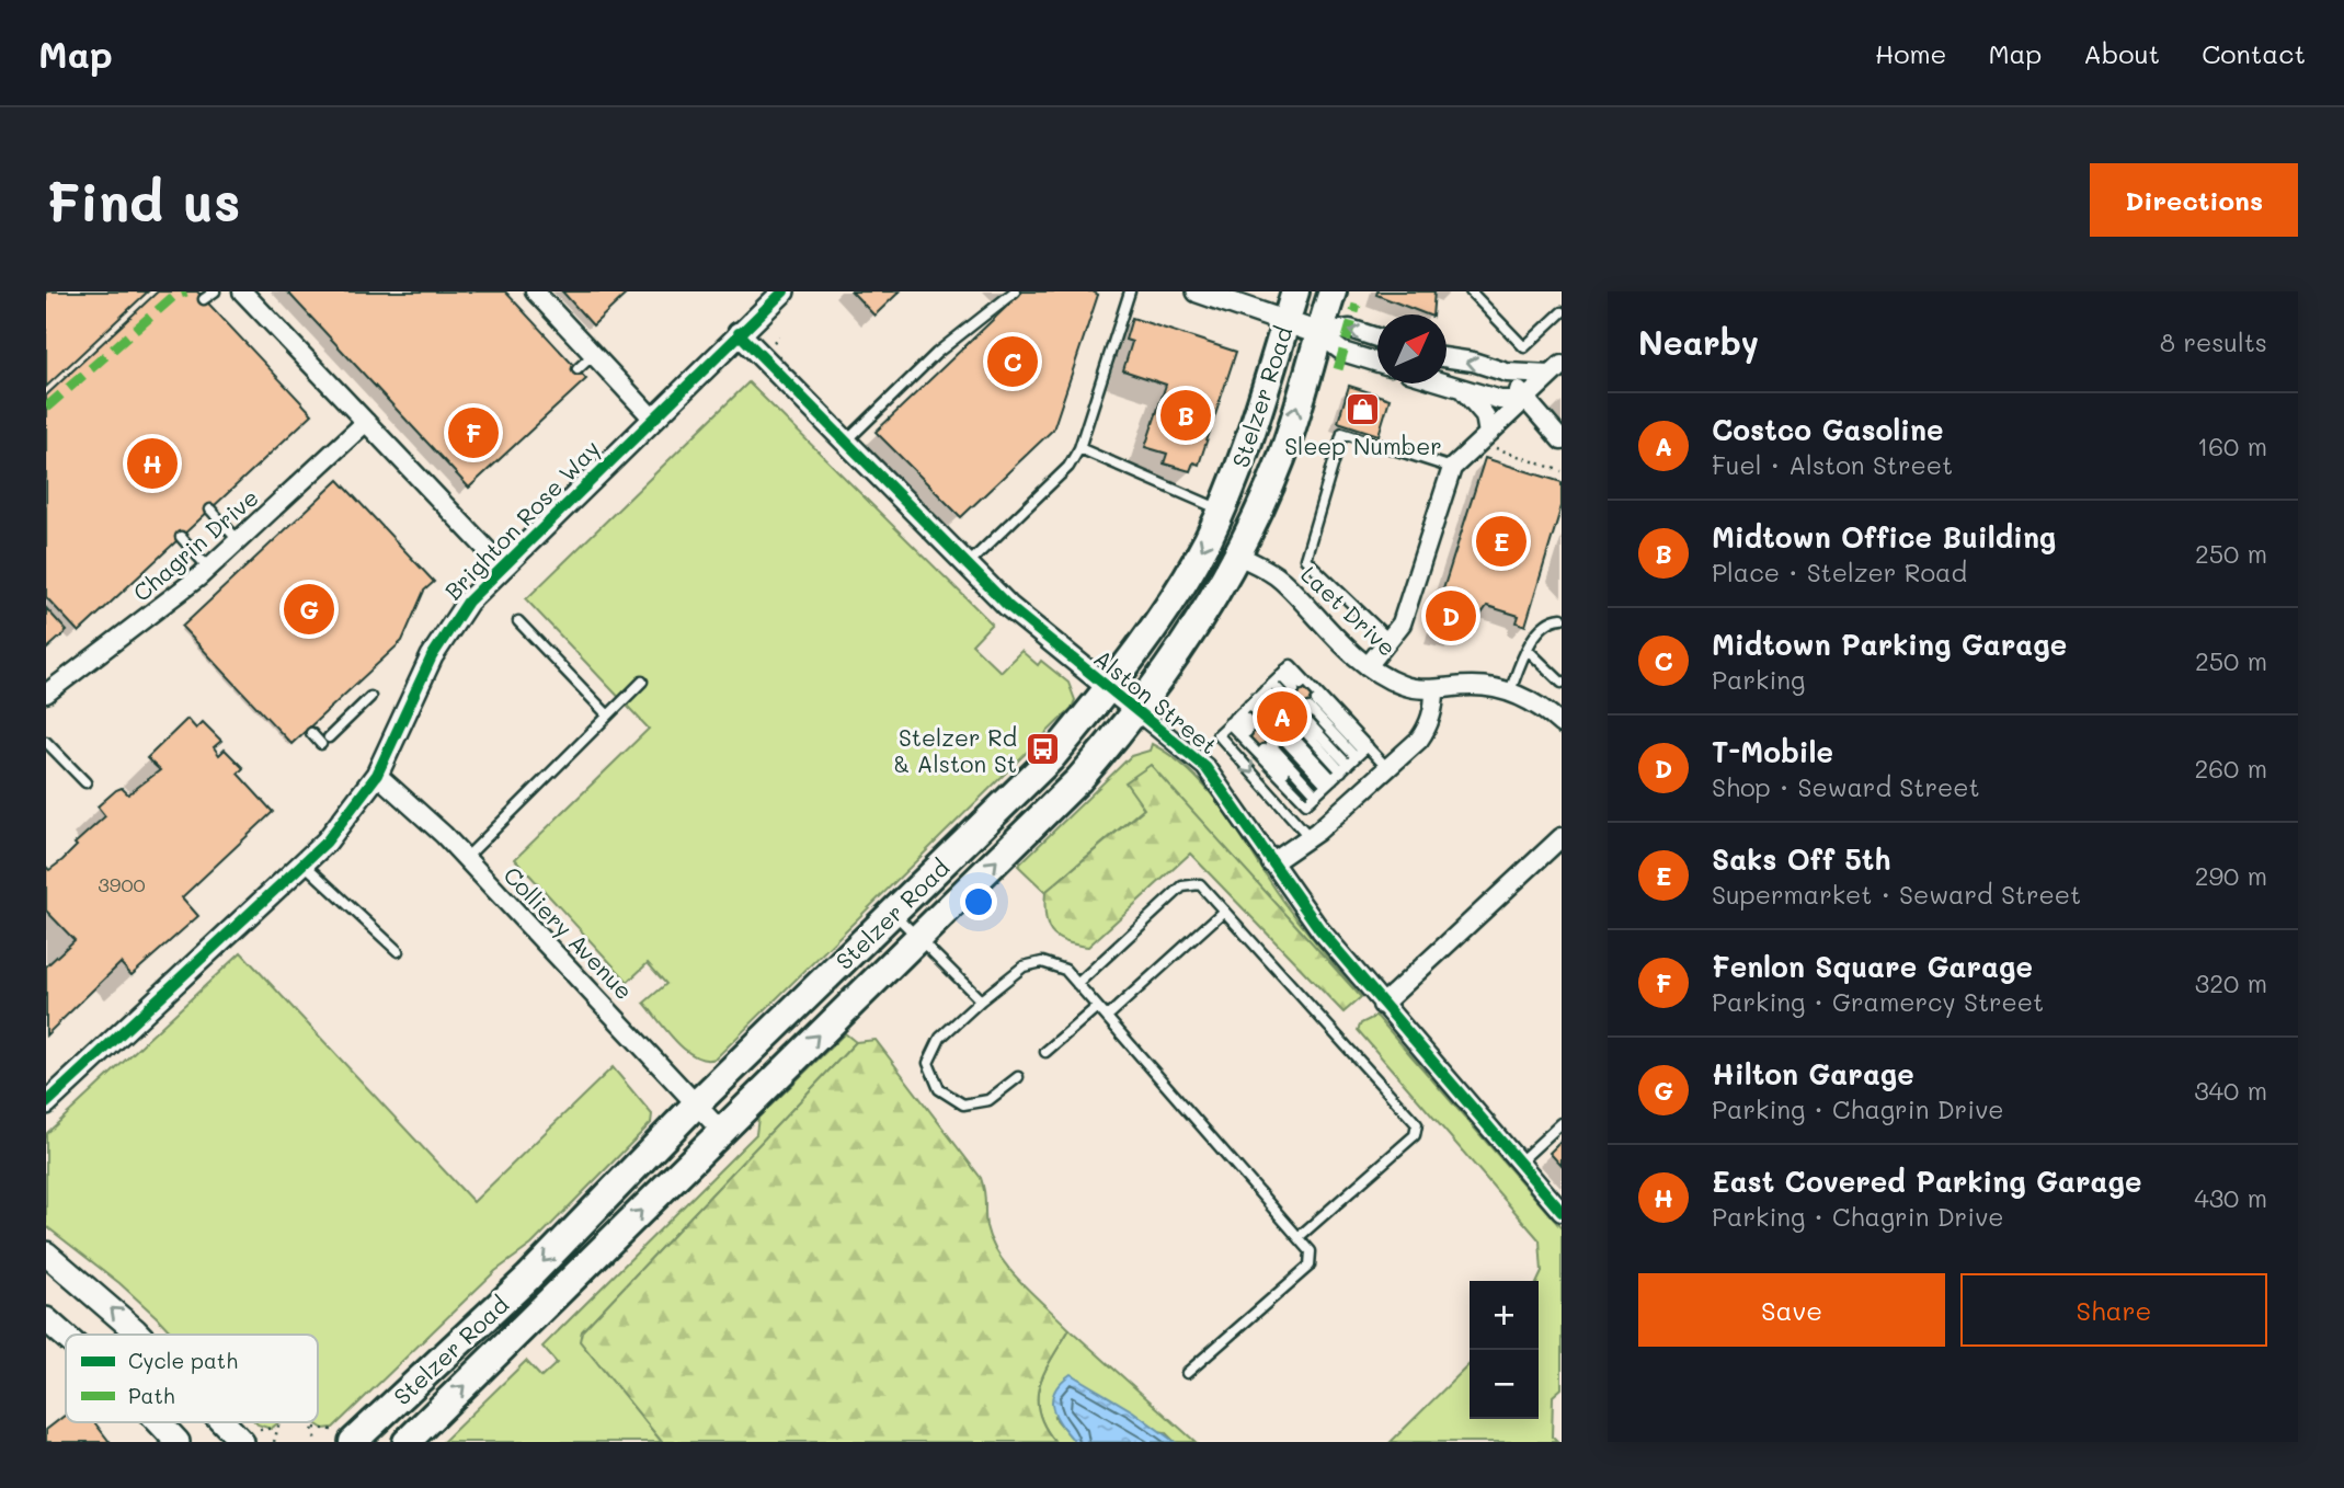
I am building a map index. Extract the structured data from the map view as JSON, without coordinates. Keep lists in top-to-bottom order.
{
  "streets": {
    "main road": ["Stelzer Road"],
    "street": [
      "Brighton Rose Way",
      "Chagrin Drive",
      "Laet Drive",
      "Alston Street",
      "Colliery Avenue"
    ]
  },
  "crossings": [
    ["Stelzer Road", "Laet Drive"],
    ["Stelzer Road", "Alston Street"],
    ["Stelzer Road", "Colliery Avenue"],
    ["Brighton Rose Way", "Alston Street"],
    ["Brighton Rose Way", "Colliery Avenue"]
  ],
  "places": {
    "shop": ["Sleep Number"],
    "bus stop": ["Stelzer Rd & Alston St"]
  },
  "house_numbers": ["3900"],
  "legend": ["Cycle path", "Path"],
  "north": "top right",
  "page": {
    "header": "Map",
    "nav": [
      "Home",
      "Map",
      "About",
      "Contact"
    ],
    "buttons": [
      "Directions",
      ["Save", "Share"]
    ],
    "title": "Find us",
    "heading": ["Nearby", "8 results"],
    "pins": [
      "C",
      "B",
      "F",
      "H",
      "E",
      "G",
      "D",
      "A"
    ],
    "list": [
      {
        "mark": "A",
        "name": "Costco Gasoline",
        "note": "Fuel · Alston Street",
        "value": "160 m"
      },
      {
        "mark": "B",
        "name": "Midtown Office Building",
        "note": "Place · Stelzer Road",
        "value": "250 m"
      },
      {
        "mark": "C",
        "name": "Midtown Parking Garage",
        "note": "Parking",
        "value": "250 m"
      },
      {
        "mark": "D",
        "name": "T-Mobile",
        "note": "Shop · Seward Street",
        "value": "260 m"
      },
      {
        "mark": "E",
        "name": "Saks Off 5th",
        "note": "Supermarket · Seward Street",
        "value": "290 m"
      },
      {
        "mark": "F",
        "name": "Fenlon Square Garage",
        "note": "Parking · Gramercy Street",
        "value": "320 m"
      },
      {
        "mark": "G",
        "name": "Hilton Garage",
        "note": "Parking · Chagrin Drive",
        "value": "340 m"
      },
      {
        "mark": "H",
        "name": "East Covered Parking Garage",
        "note": "Parking · Chagrin Drive",
        "value": "430 m"
      }
    ],
    "map_buttons": ["+", "−"]
  }
}
